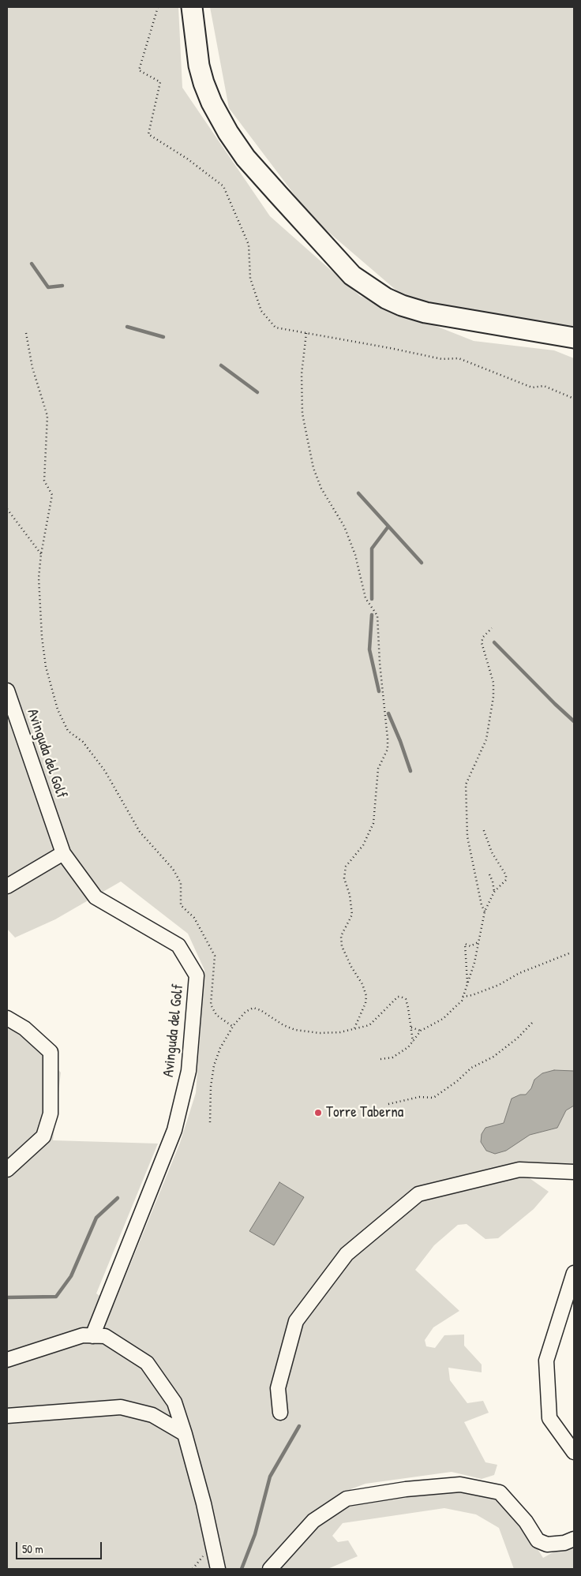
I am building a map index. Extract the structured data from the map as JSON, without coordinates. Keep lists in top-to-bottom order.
{
  "streets": {
    "street": ["Avinguda del Golf"]
  },
  "places": ["Torre Taberna"],
  "scale_bar": "50 m"
}
